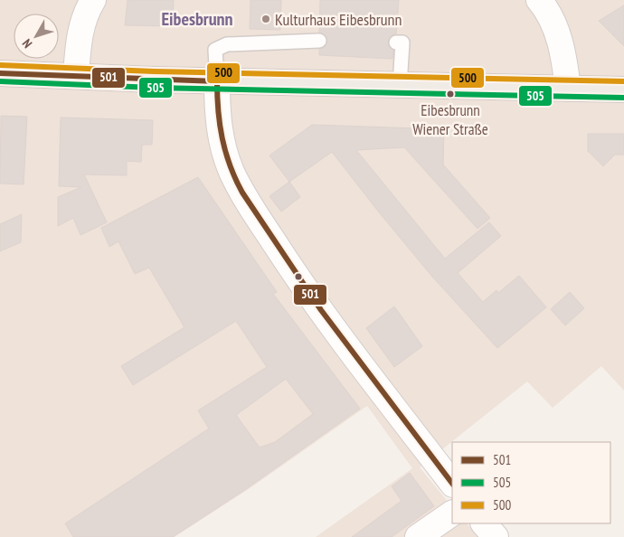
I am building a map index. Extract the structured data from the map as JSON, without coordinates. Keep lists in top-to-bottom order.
{
  "districts": ["Eibesbrunn"],
  "places": ["Kulturhaus Eibesbrunn", "Eibesbrunn Wiener Straße"],
  "lines": ["transit line 500", "transit line 501", "transit line 505"],
  "legend": ["501", "505", "500"],
  "north": "bottom left"
}
